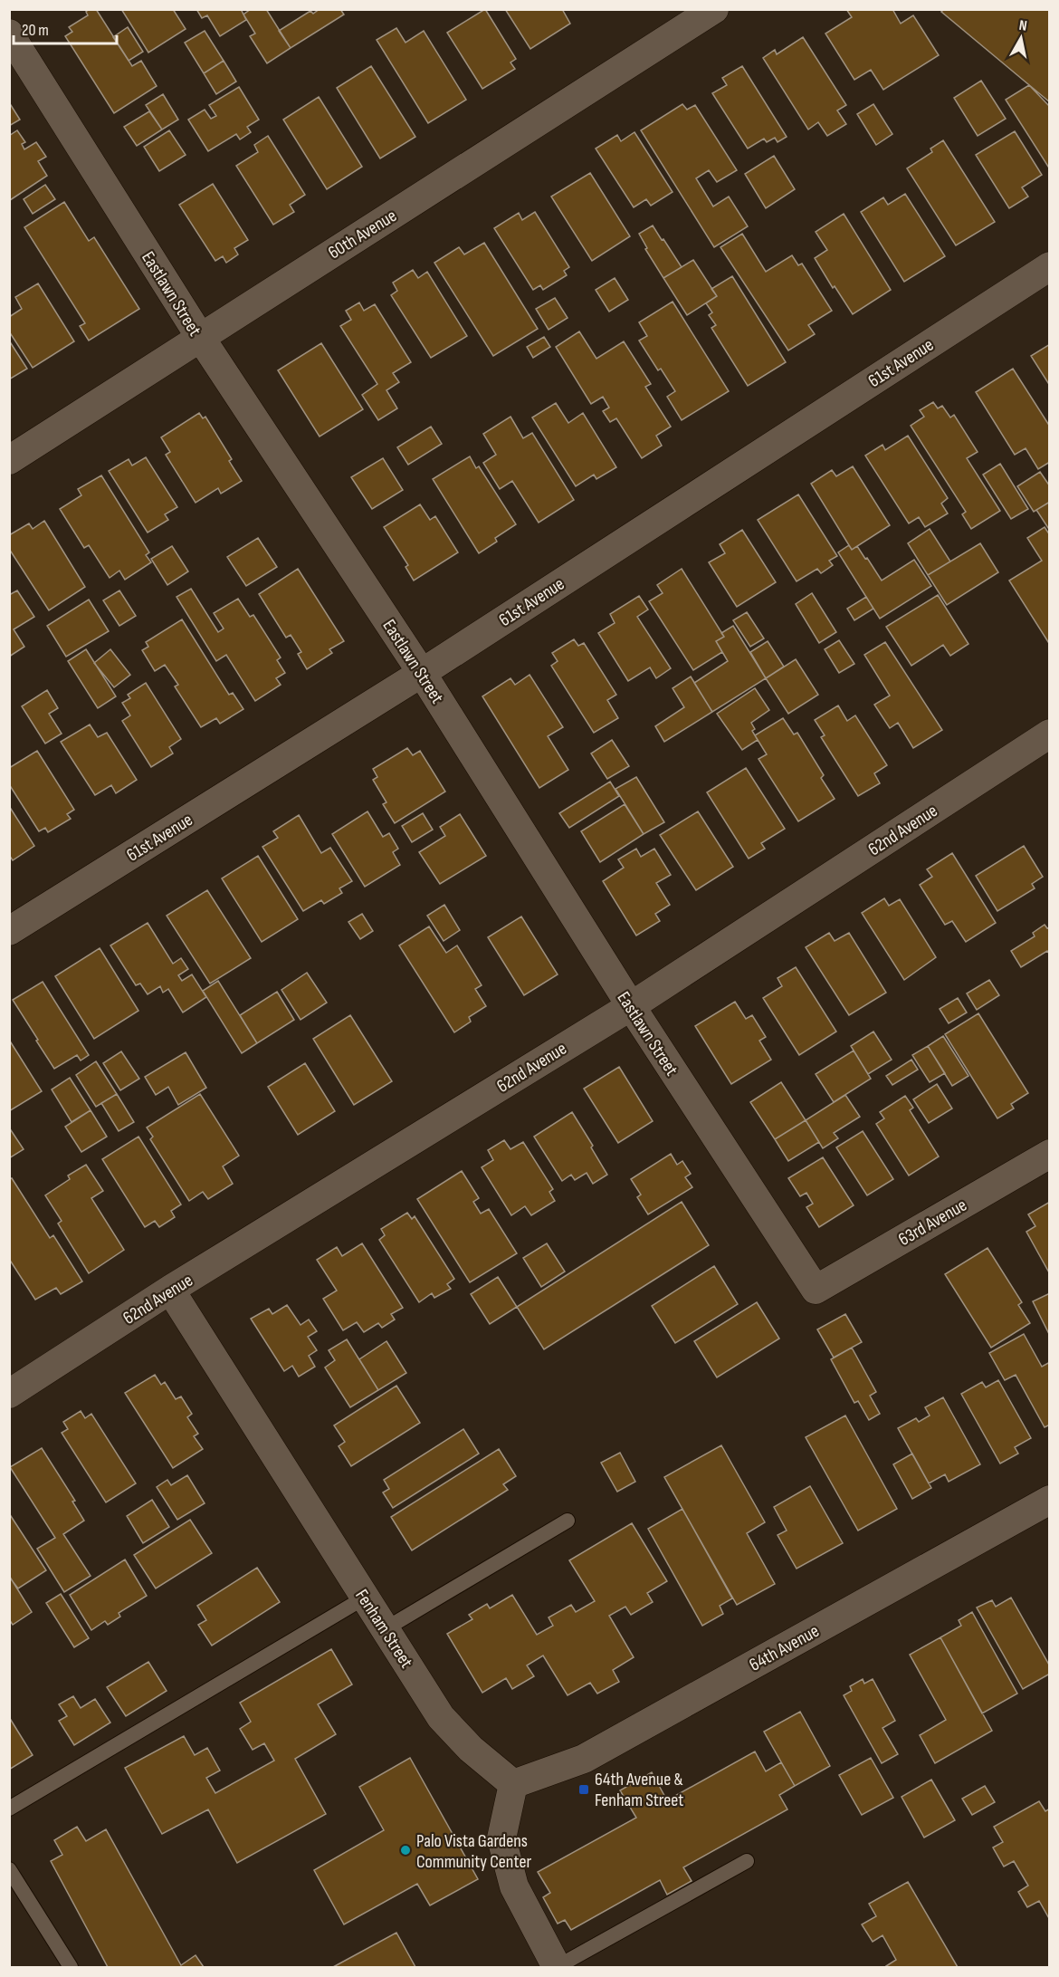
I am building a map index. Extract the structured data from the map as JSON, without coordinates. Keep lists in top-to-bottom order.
{
  "streets": {
    "street": [
      "60th Avenue",
      "Eastlawn Street",
      "61st Avenue",
      "62nd Avenue",
      "63rd Avenue",
      "Fenham Street",
      "64th Avenue"
    ]
  },
  "crossings": [
    ["60th Avenue", "Eastlawn Street"],
    ["Eastlawn Street", "61st Avenue"],
    ["Eastlawn Street", "62nd Avenue"],
    ["Eastlawn Street", "63rd Avenue"],
    ["62nd Avenue", "Fenham Street"],
    ["Fenham Street", "64th Avenue"]
  ],
  "places": {
    "transit": ["64th Avenue & Fenham Street"],
    "other": ["Palo Vista Gardens Community Center"]
  },
  "scale_bar": "20 m",
  "north": "top"
}
